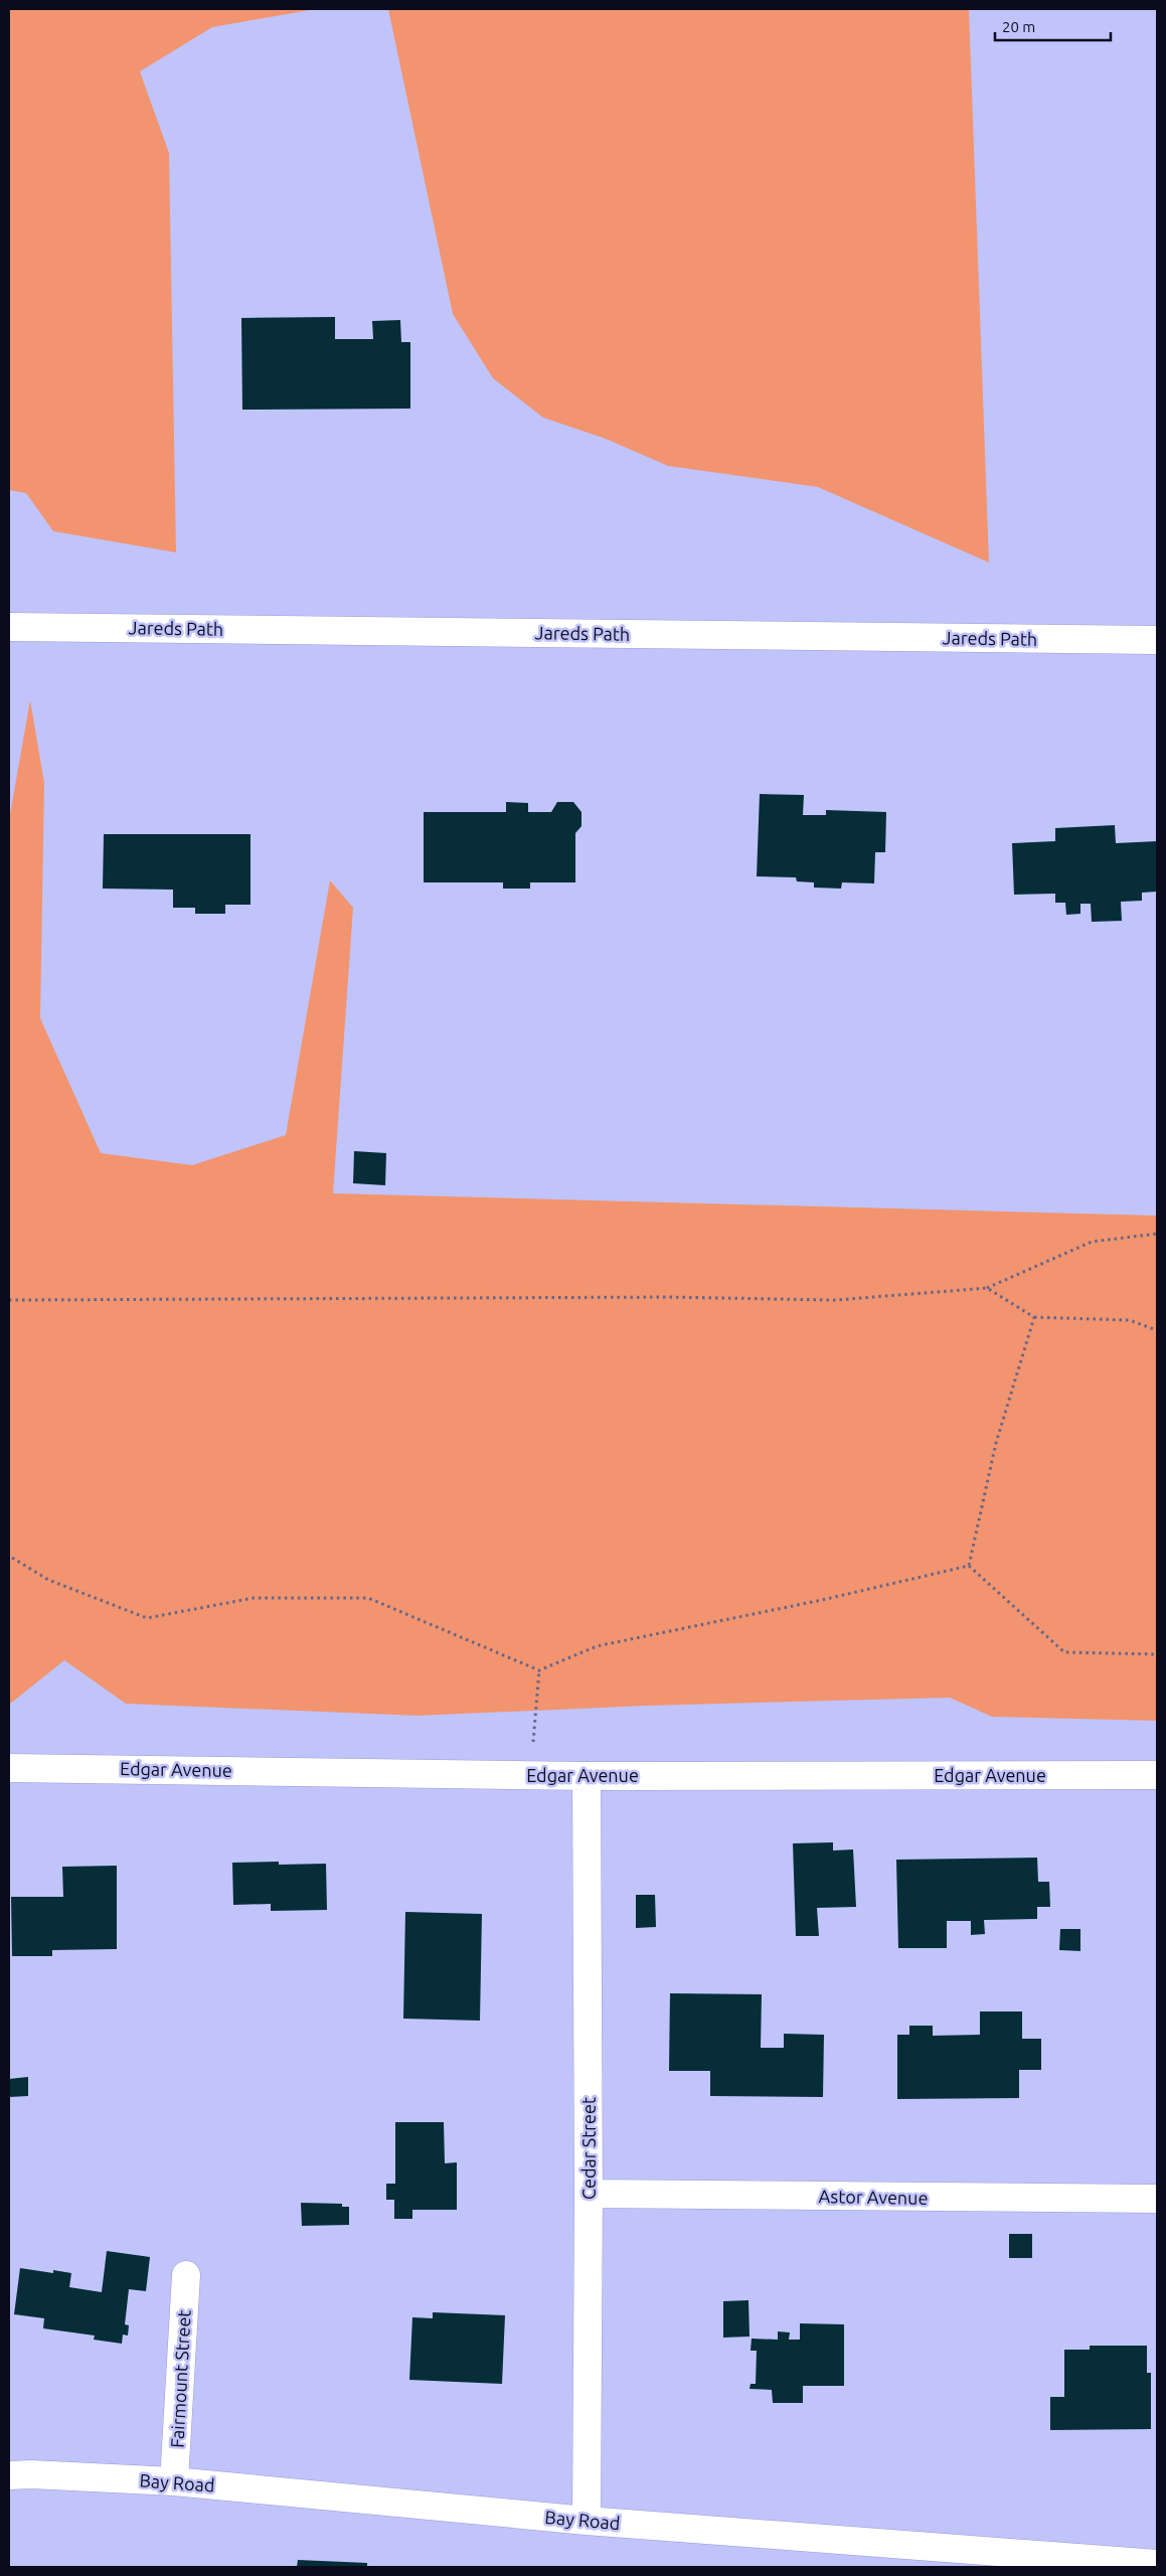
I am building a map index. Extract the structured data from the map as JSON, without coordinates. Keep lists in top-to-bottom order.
{
  "streets": {
    "street": [
      "Jareds Path",
      "Edgar Avenue",
      "Cedar Street",
      "Astor Avenue",
      "Fairmount Street",
      "Bay Road"
    ]
  },
  "crossings": [
    ["Edgar Avenue", "Cedar Street"],
    ["Cedar Street", "Astor Avenue"],
    ["Cedar Street", "Bay Road"],
    ["Fairmount Street", "Bay Road"]
  ],
  "scale_bar": "20 m"
}
